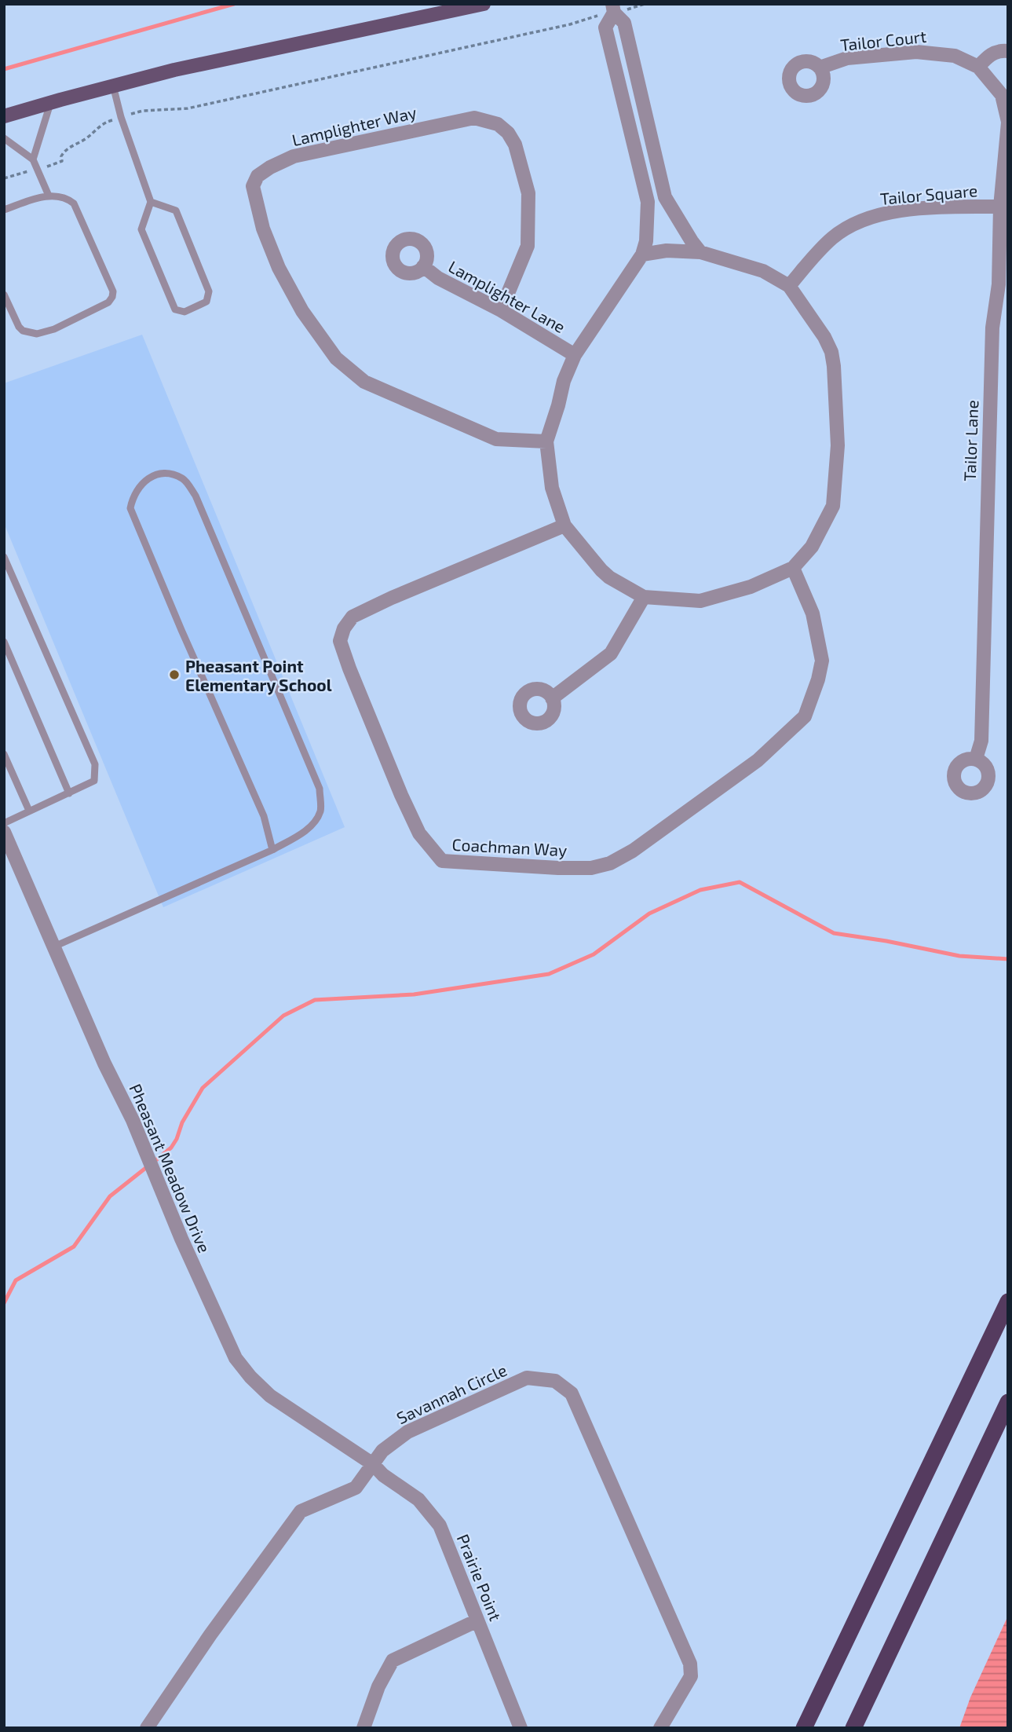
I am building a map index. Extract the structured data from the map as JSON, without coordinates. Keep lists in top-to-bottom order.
{
  "streets": {
    "street": [
      "Tailor Court",
      "Lamplighter Way",
      "Tailor Square",
      "Lamplighter Lane",
      "Tailor Lane",
      "Coachman Way",
      "Pheasant Meadow Drive",
      "Savannah Circle",
      "Prairie Point"
    ]
  },
  "crossings": [
    ["Tailor Court", "Tailor Lane"],
    ["Lamplighter Way", "Lamplighter Lane"],
    ["Tailor Square", "Tailor Lane"],
    ["Pheasant Meadow Drive", "Savannah Circle"],
    ["Pheasant Meadow Drive", "Prairie Point"],
    ["Savannah Circle", "Prairie Point"]
  ],
  "places": ["Pheasant Point Elementary School"]
}
